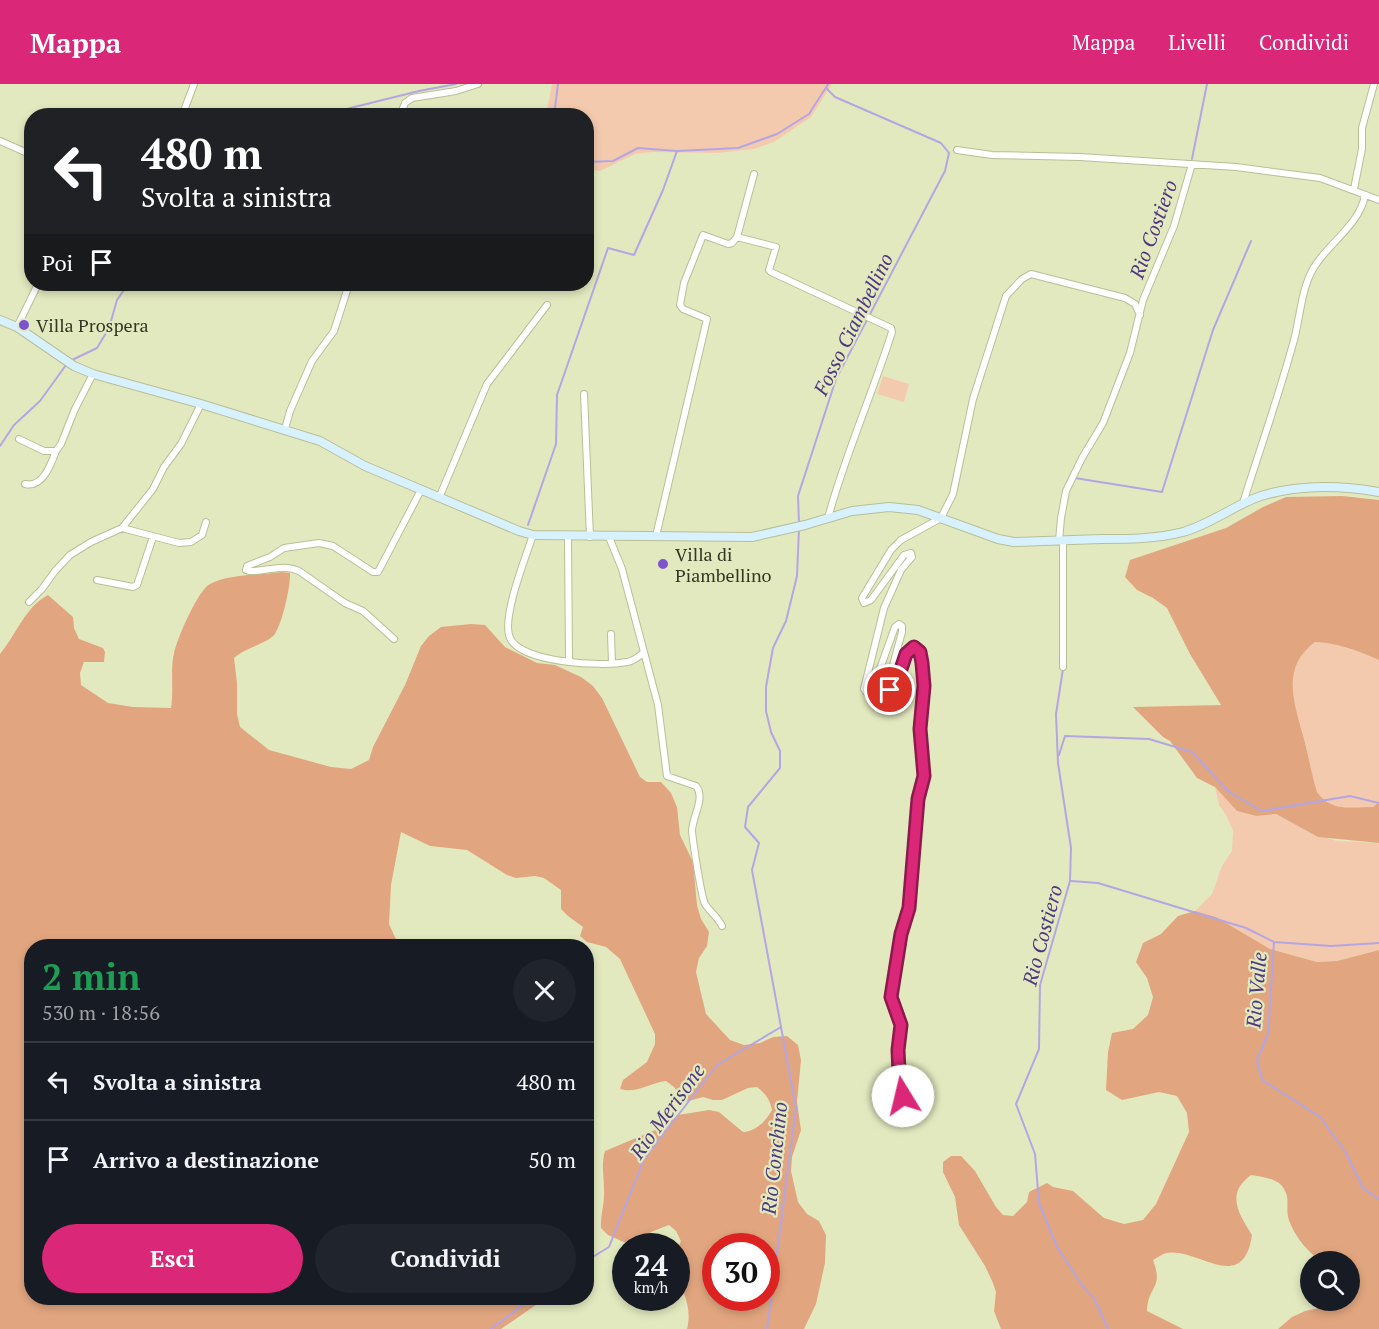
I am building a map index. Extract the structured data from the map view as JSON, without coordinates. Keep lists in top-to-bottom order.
{
  "water": [
    "Rio Costiero",
    "Fosso Ciambellino",
    "Rio Valle",
    "Rio Merisone",
    "Rio Conchino"
  ],
  "places": ["Villa Prospera", "Villa di Piambellino"],
  "page": {
    "header": "Mappa",
    "nav": ["Mappa", "Livelli", "Condividi"],
    "turn": ["480 m", "Svolta a sinistra"],
    "then": "Poi",
    "heading": ["2 min", "530 m · 18:56"],
    "list": [
      {
        "name": "Svolta a sinistra",
        "value": "480 m"
      },
      {
        "name": "Arrivo a destinazione",
        "value": "50 m"
      }
    ],
    "buttons": ["Esci", "Condividi"],
    "speed": "24 km/h",
    "limit": "30"
  }
}
